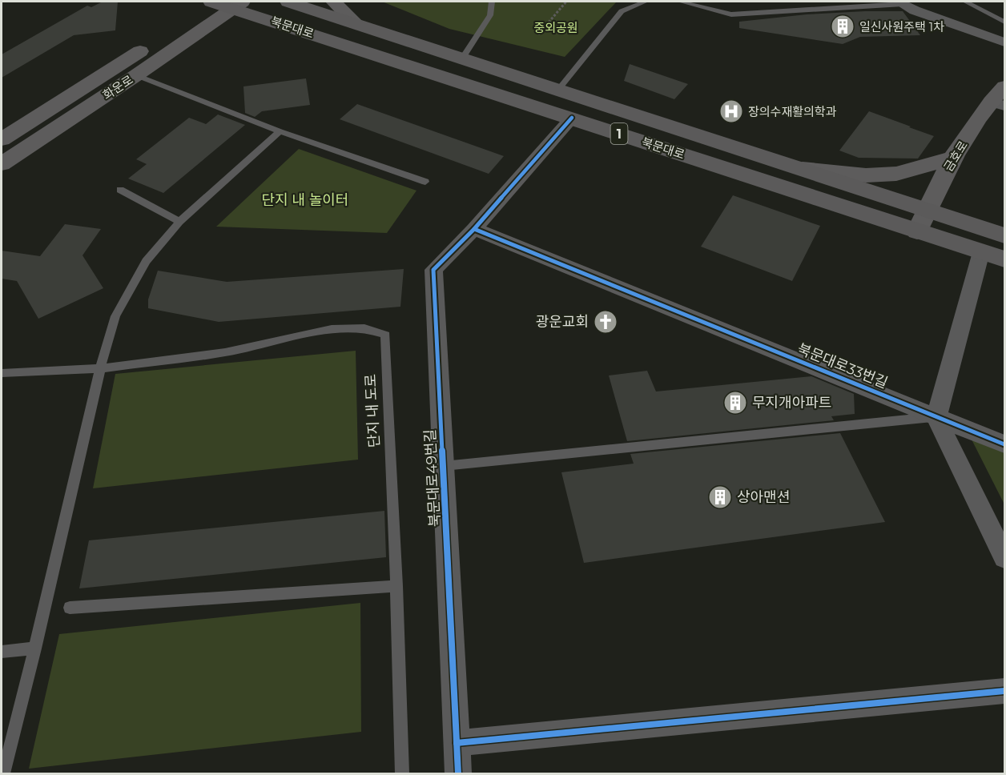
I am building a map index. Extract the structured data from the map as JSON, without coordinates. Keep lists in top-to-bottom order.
{
  "streets": {
    "main road": ["북문대로", "1"],
    "street": [
      "화운로",
      "금호로",
      "북문대로33번길",
      "북문대로49번길"
    ],
    "lane": ["단지 내 도로"]
  },
  "crossings": [
    ["북문대로", "화운로"],
    ["북문대로", "금호로"],
    ["북문대로", "북문대로49번길"],
    ["북문대로33번길", "북문대로49번길"]
  ],
  "parks": ["중외공원", "단지 내 놀이터"],
  "places": {
    "building": ["일신사원주택 1차", "무지개아파트", "상아맨션"],
    "hospital": ["장의수재활의학과"],
    "church": ["광운교회"]
  }
}
